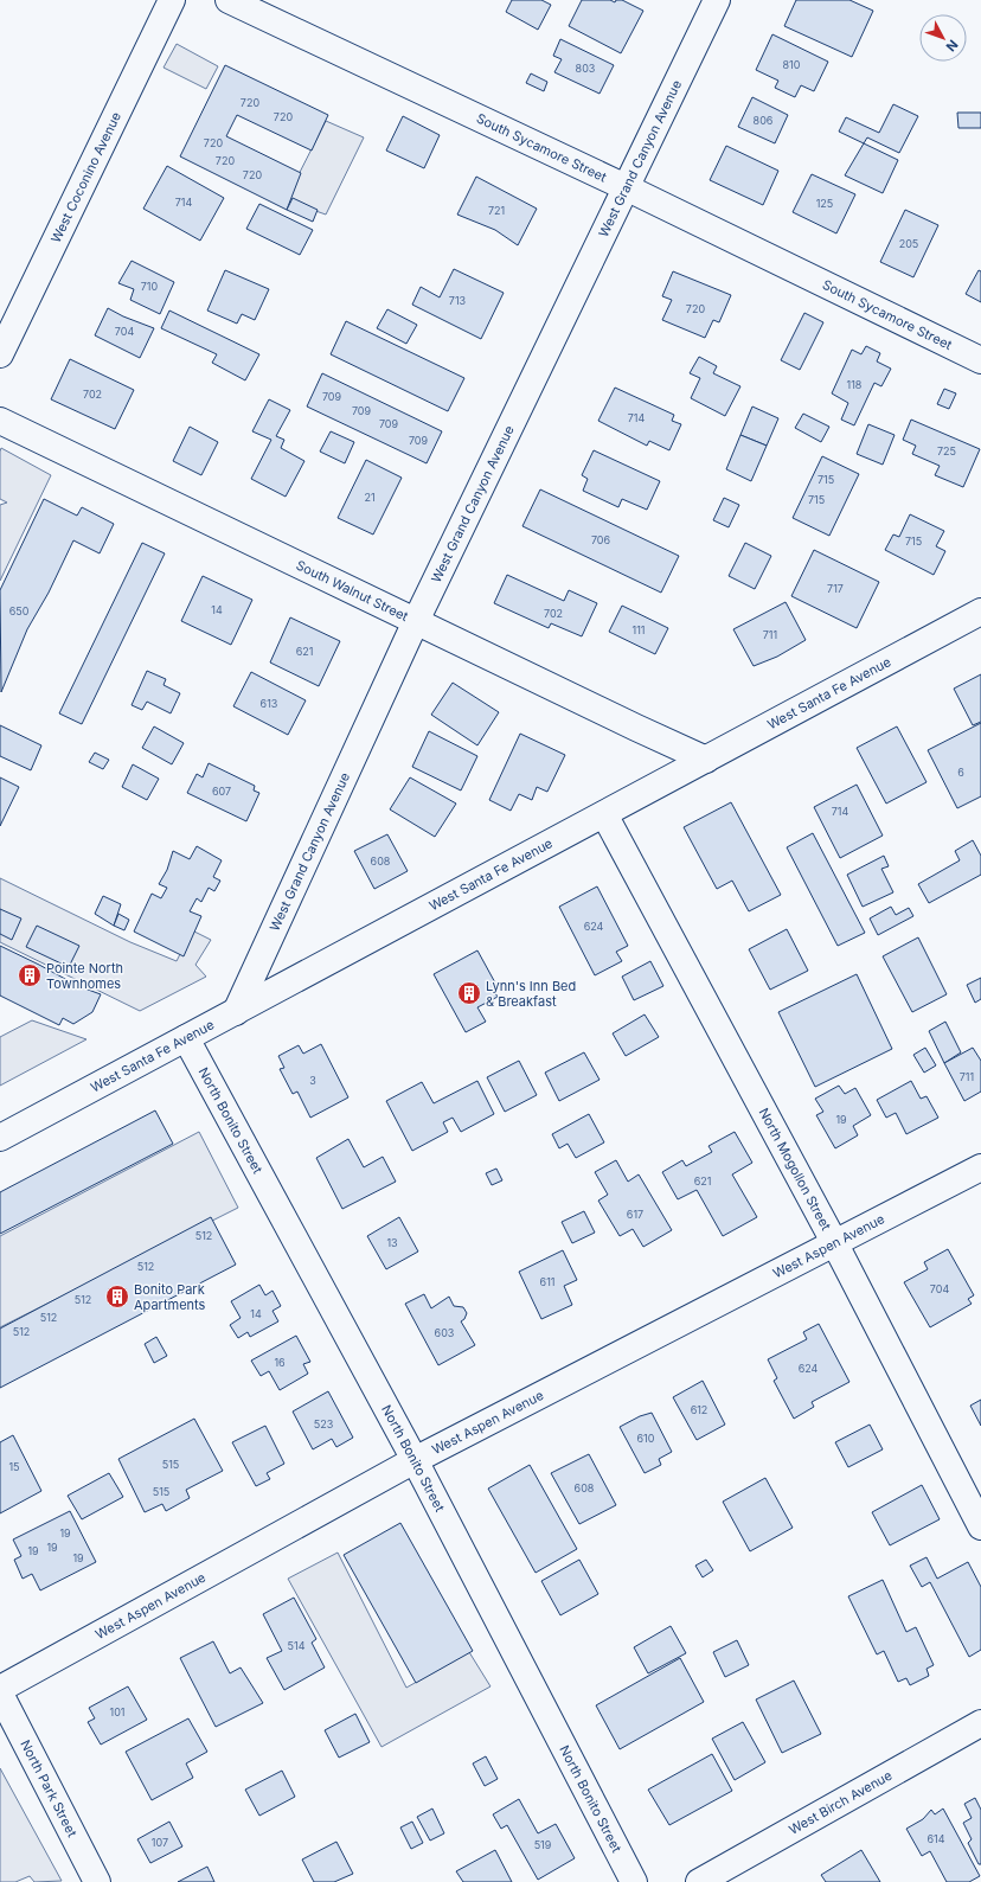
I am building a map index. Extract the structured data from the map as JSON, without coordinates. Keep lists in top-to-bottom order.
{
  "streets": {
    "street": [
      "South Sycamore Street",
      "West Grand Canyon Avenue",
      "West Coconino Avenue",
      "South Walnut Street",
      "West Santa Fe Avenue",
      "North Bonito Street",
      "North Mogollon Street",
      "West Aspen Avenue",
      "North Park Street",
      "West Birch Avenue"
    ]
  },
  "crossings": [
    ["South Sycamore Street", "West Grand Canyon Avenue"],
    ["West Grand Canyon Avenue", "South Walnut Street"],
    ["West Grand Canyon Avenue", "West Santa Fe Avenue"],
    ["South Walnut Street", "West Santa Fe Avenue"],
    ["West Santa Fe Avenue", "North Bonito Street"],
    ["West Santa Fe Avenue", "North Mogollon Street"],
    ["North Bonito Street", "West Aspen Avenue"],
    ["North Mogollon Street", "West Aspen Avenue"]
  ],
  "places": {
    "building": ["Pointe North Townhomes", "Lynn's Inn Bed & Breakfast", "Bonito Park Apartments"]
  },
  "house_numbers": [
    "810",
    "803",
    "720",
    "720",
    "806",
    "720",
    "720",
    "720",
    "714",
    "125",
    "721",
    "205",
    "710",
    "713",
    "720",
    "704",
    "118",
    "702",
    "709",
    "709",
    "714",
    "709",
    "709",
    "725",
    "715",
    "21",
    "715",
    "706",
    "715",
    "717",
    "14",
    "650",
    "702",
    "111",
    "711",
    "621",
    "613",
    "6",
    "607",
    "714",
    "608",
    "624",
    "711",
    "3",
    "19",
    "621",
    "617",
    "512",
    "13",
    "512",
    "611",
    "704",
    "512",
    "14",
    "512",
    "512",
    "603",
    "16",
    "624",
    "612",
    "523",
    "610",
    "515",
    "15",
    "608",
    "515",
    "19",
    "19",
    "19",
    "19",
    "514",
    "101",
    "614",
    "107",
    "519"
  ],
  "north": "bottom right"
}
